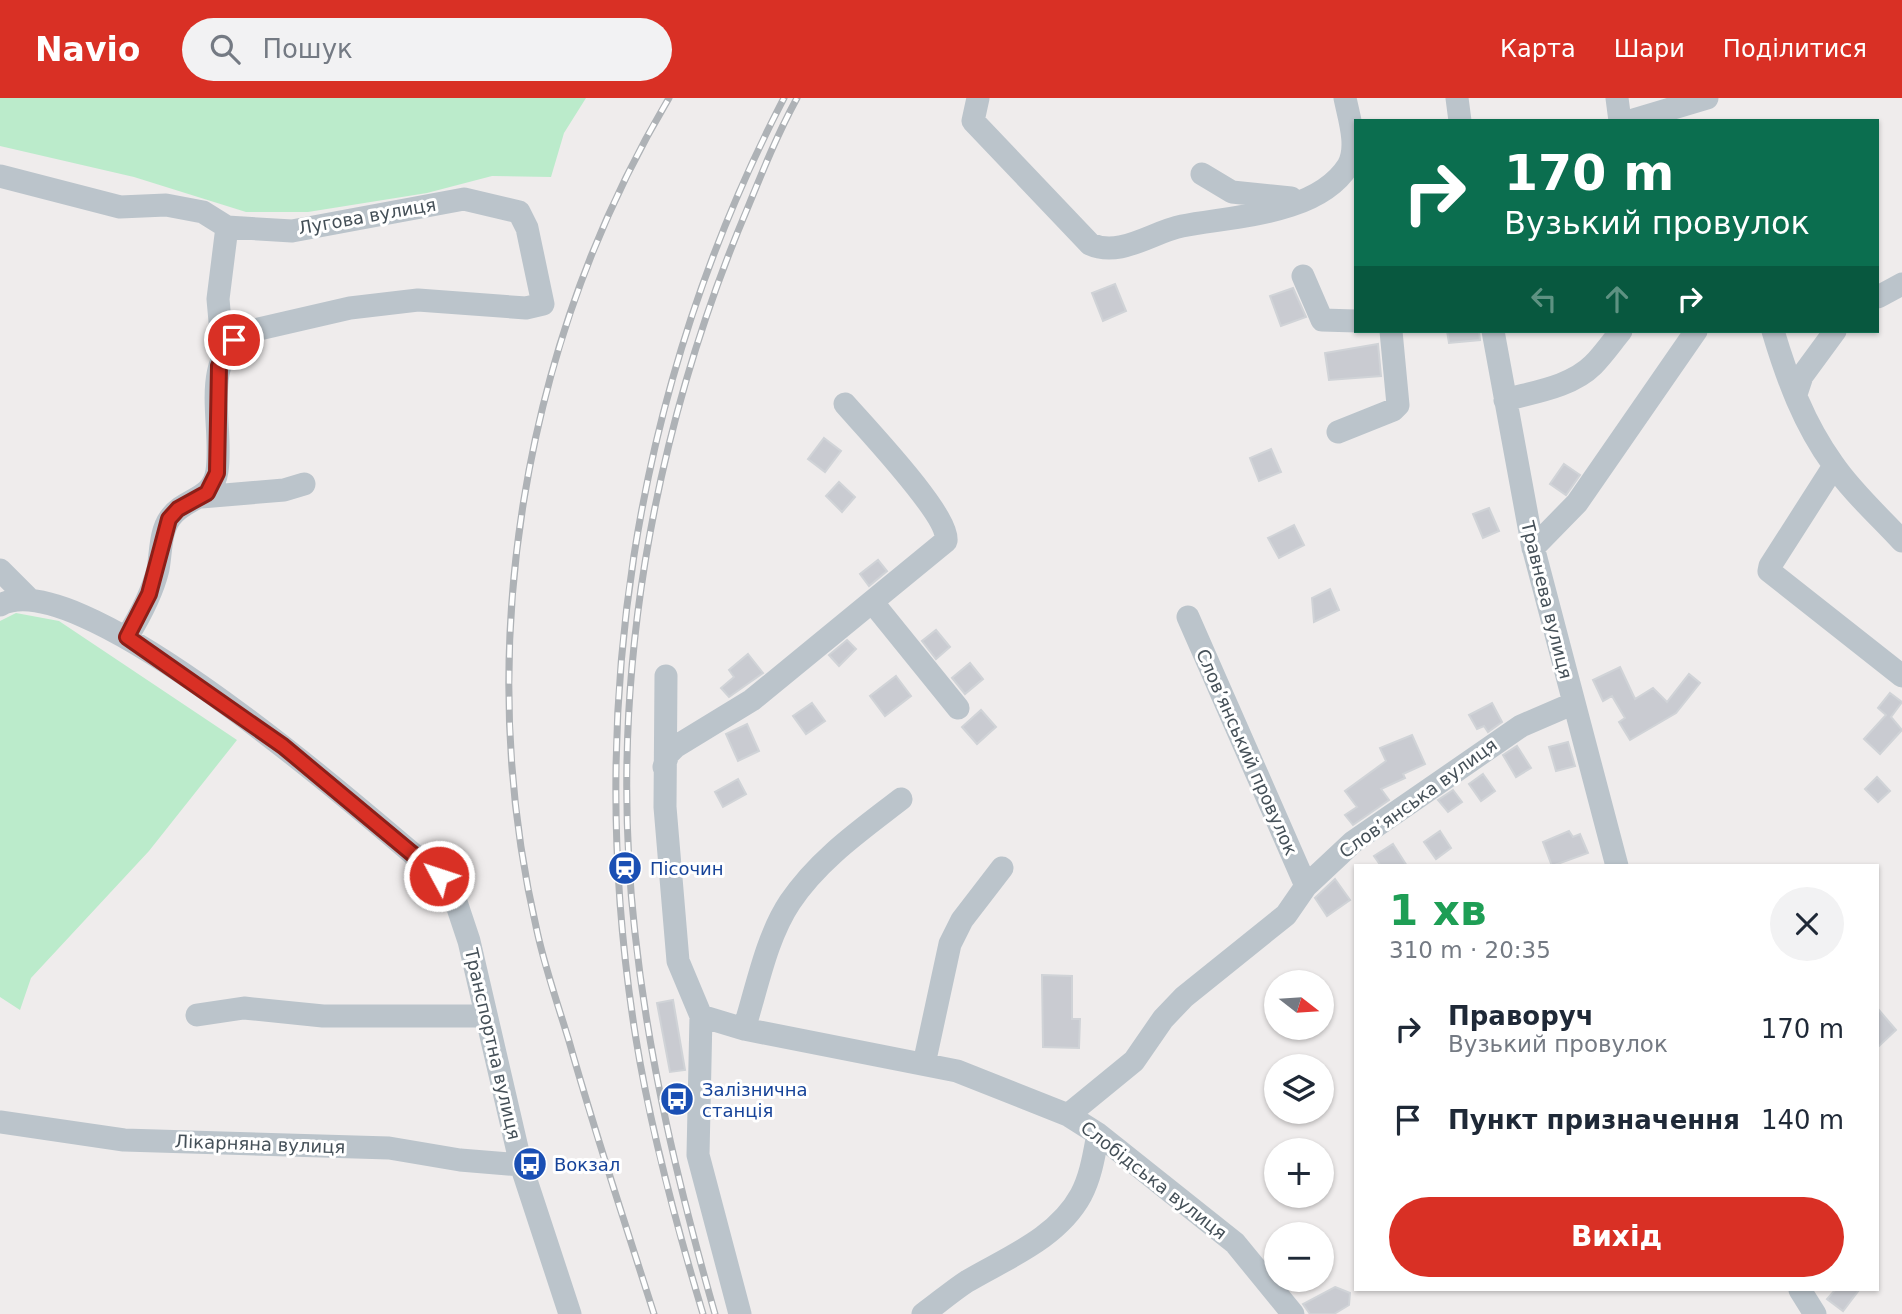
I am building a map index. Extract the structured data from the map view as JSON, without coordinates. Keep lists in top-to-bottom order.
{
  "streets": {
    "street": [
      "Лугова вулиця",
      "Травнева вулиця",
      "Слов’янський провулок",
      "Слов’янська вулиця",
      "Транспортна вулиця",
      "Лікарняна вулиця",
      "Слобідська вулиця"
    ]
  },
  "crossings": [
    ["Травнева вулиця", "Слов’янська вулиця"],
    ["Слов’янський провулок", "Слов’янська вулиця"],
    ["Слов’янська вулиця", "Слобідська вулиця"],
    ["Транспортна вулиця", "Лікарняна вулиця"]
  ],
  "places": {
    "station": ["Пісочин"],
    "bus stop": ["Залізнична станція", "Вокзал"]
  },
  "north": "right",
  "page": {
    "header": "Navio",
    "search": "Пошук",
    "nav": ["Карта", "Шари", "Поділитися"],
    "turn": ["170 m", "Вузький провулок"],
    "heading": ["1 хв", "310 m · 20:35"],
    "map_buttons": ["+", "−"],
    "list": [
      {
        "name": "Праворуч",
        "note": "Вузький провулок",
        "value": "170 m"
      },
      {
        "name": "Пункт призначення",
        "value": "140 m"
      }
    ],
    "buttons": "Вихід"
  }
}
